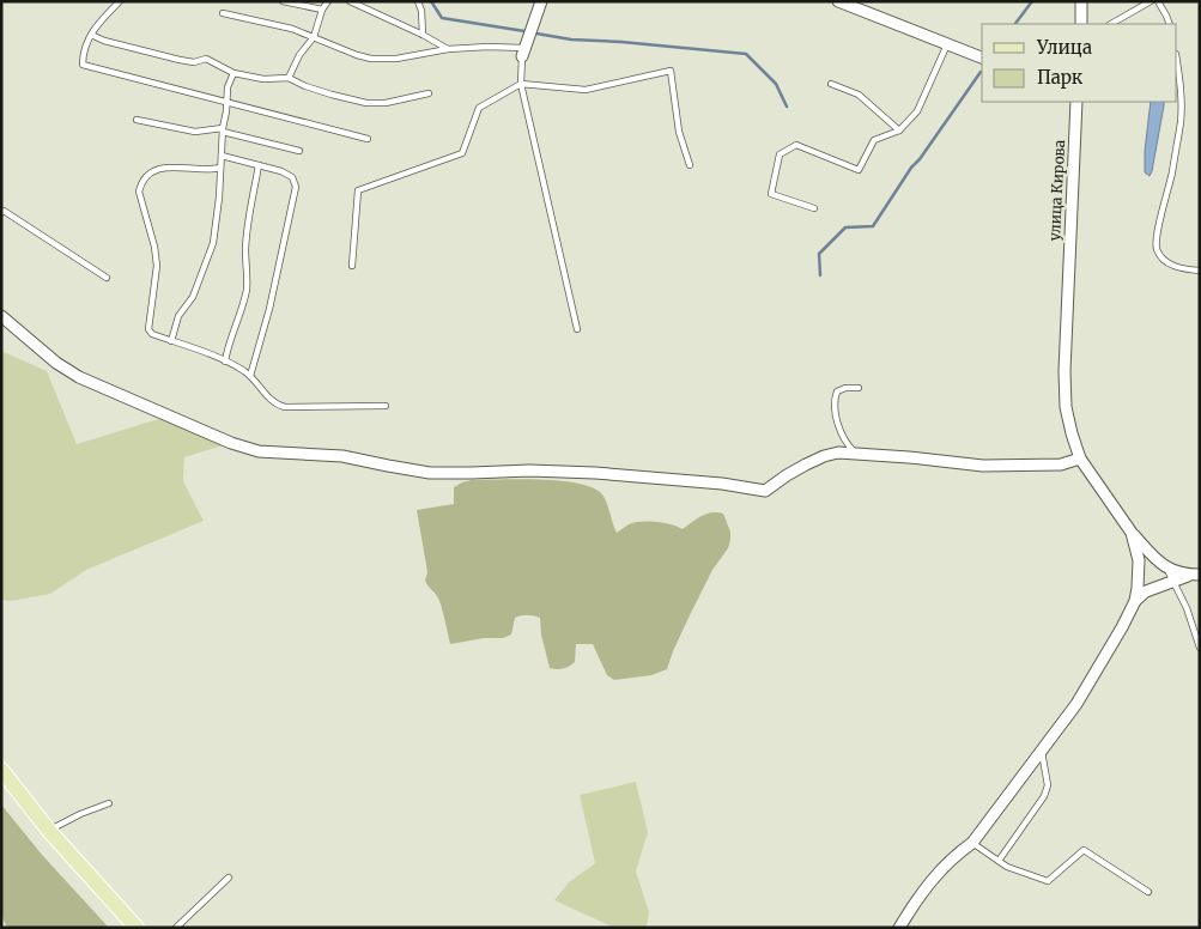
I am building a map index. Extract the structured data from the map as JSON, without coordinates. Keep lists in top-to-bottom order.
{
  "streets": {
    "street": ["улица Кирова"]
  },
  "legend": ["Улица", "Парк"]
}
